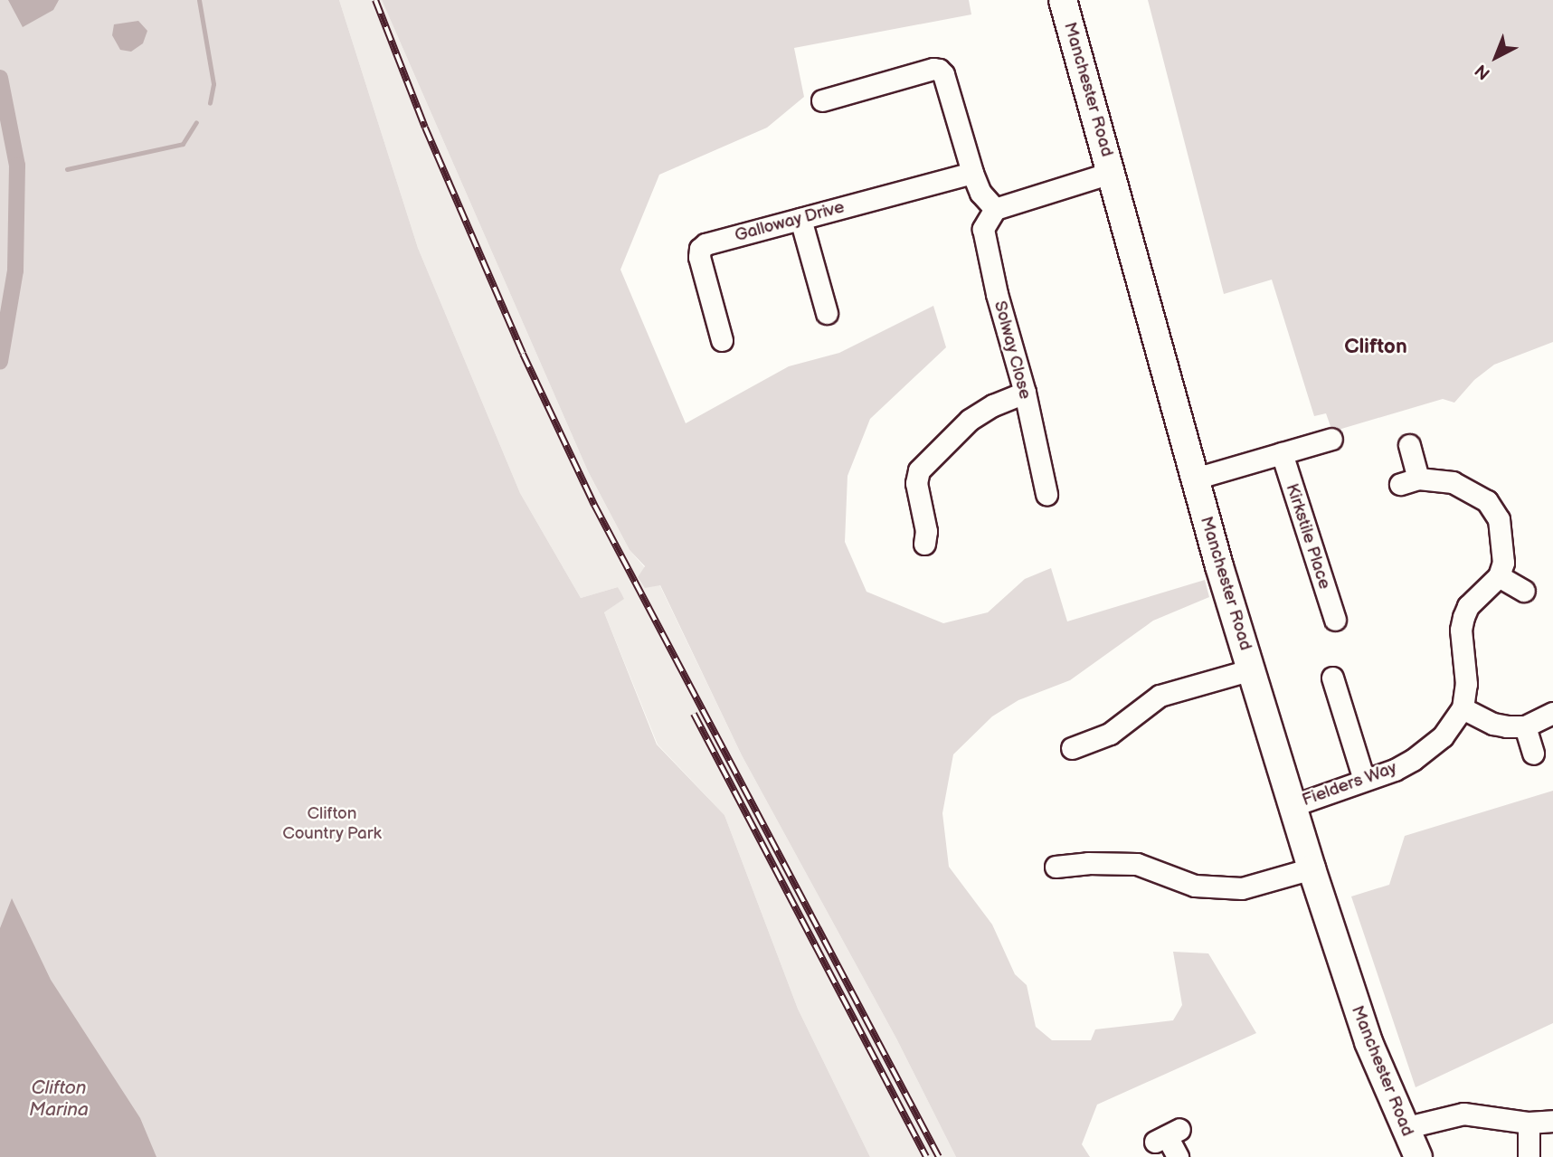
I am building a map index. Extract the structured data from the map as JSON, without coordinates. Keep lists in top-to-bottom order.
{
  "streets": {
    "main road": ["Manchester Road"],
    "street": [
      "Galloway Drive",
      "Solway Close",
      "Kirkstile Place",
      "Fielders Way"
    ]
  },
  "crossings": [
    ["Manchester Road", "Fielders Way"]
  ],
  "districts": ["Clifton"],
  "water": ["Clifton Marina"],
  "parks": ["Clifton Country Park"],
  "north": "bottom left"
}
